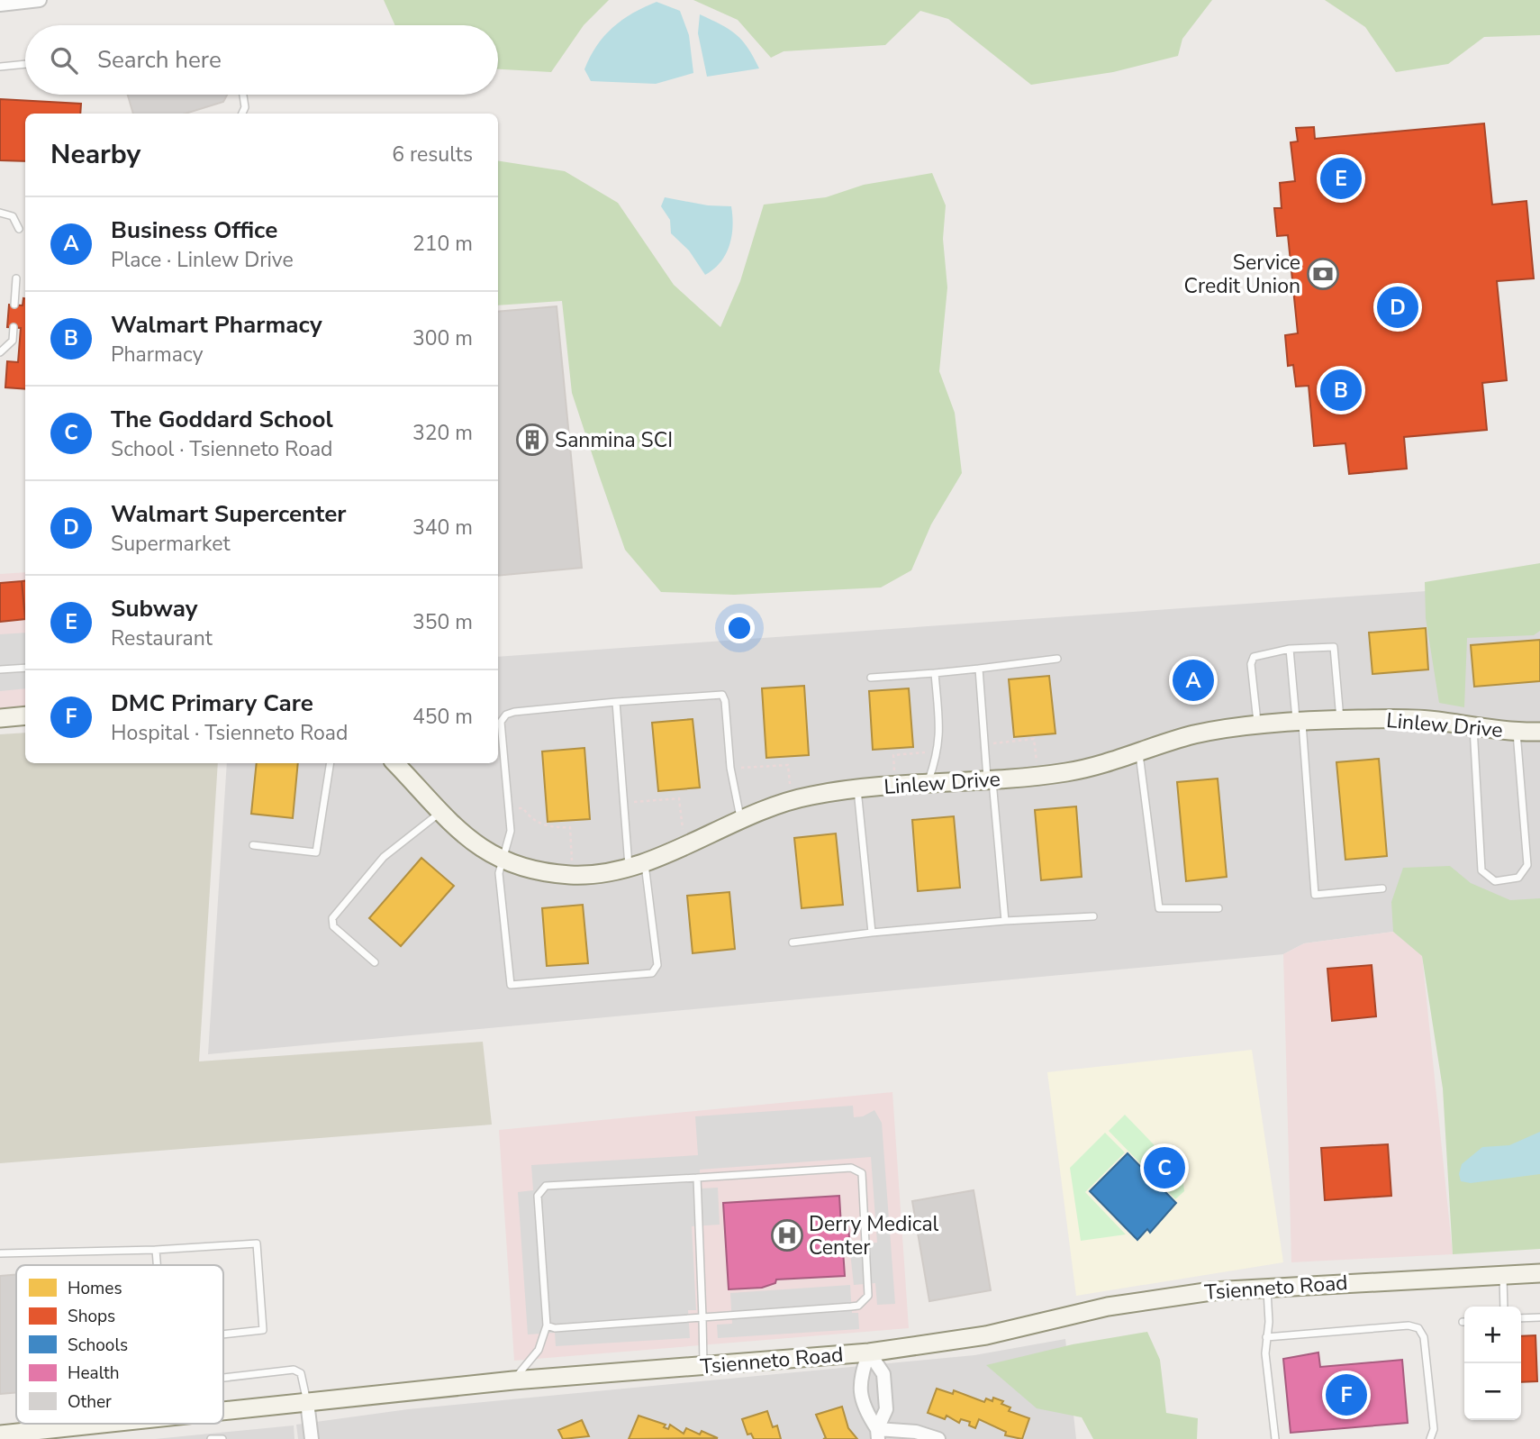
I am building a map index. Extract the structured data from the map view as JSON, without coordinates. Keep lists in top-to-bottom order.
{
  "streets": {
    "street": ["Linlew Drive", "Tsienneto Road"]
  },
  "places": {
    "bank": ["Service Credit Union"],
    "building": ["Sanmina SCI"],
    "hospital": ["Derry Medical Center"]
  },
  "legend": [
    "Homes",
    "Shops",
    "Schools",
    "Health",
    "Other"
  ],
  "page": {
    "search": "Search here",
    "heading": ["Nearby", "6 results"],
    "pins": [
      "E",
      "D",
      "B",
      "A",
      "C",
      "F"
    ],
    "list": [
      {
        "mark": "A",
        "name": "Business Office",
        "note": "Place · Linlew Drive",
        "value": "210 m"
      },
      {
        "mark": "B",
        "name": "Walmart Pharmacy",
        "note": "Pharmacy",
        "value": "300 m"
      },
      {
        "mark": "C",
        "name": "The Goddard School",
        "note": "School · Tsienneto Road",
        "value": "320 m"
      },
      {
        "mark": "D",
        "name": "Walmart Supercenter",
        "note": "Supermarket",
        "value": "340 m"
      },
      {
        "mark": "E",
        "name": "Subway",
        "note": "Restaurant",
        "value": "350 m"
      },
      {
        "mark": "F",
        "name": "DMC Primary Care",
        "note": "Hospital · Tsienneto Road",
        "value": "450 m"
      }
    ],
    "map_buttons": ["+", "−"]
  }
}
